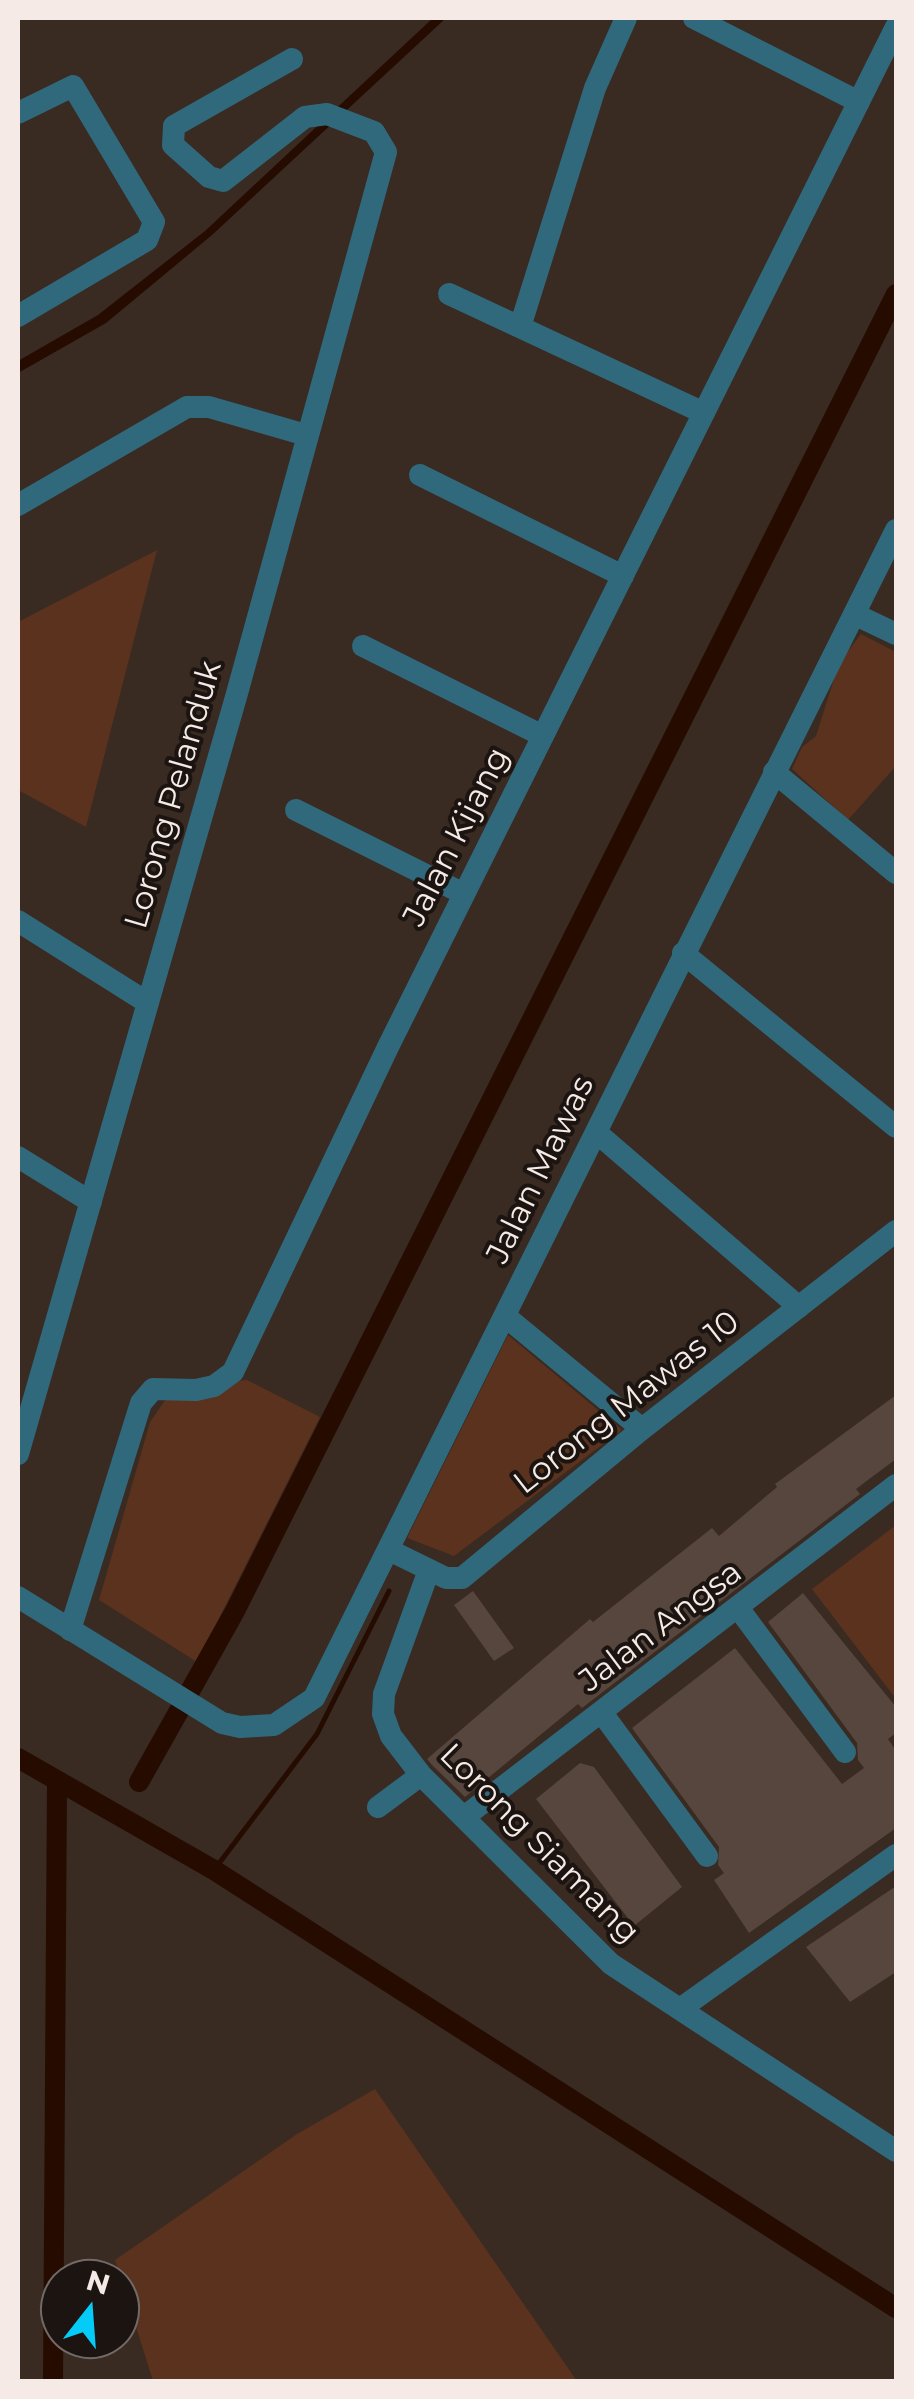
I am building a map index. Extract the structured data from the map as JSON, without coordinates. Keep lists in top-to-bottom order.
{
  "streets": {
    "street": [
      "Lorong Pelanduk",
      "Jalan Kijang",
      "Jalan Mawas",
      "Lorong Mawas 10",
      "Jalan Angsa",
      "Lorong Siamang"
    ]
  },
  "crossings": [
    ["Jalan Kijang", "Jalan Mawas"],
    ["Jalan Mawas", "Lorong Mawas 10"],
    ["Lorong Mawas 10", "Lorong Siamang"],
    ["Jalan Angsa", "Lorong Siamang"]
  ],
  "north": "top"
}
